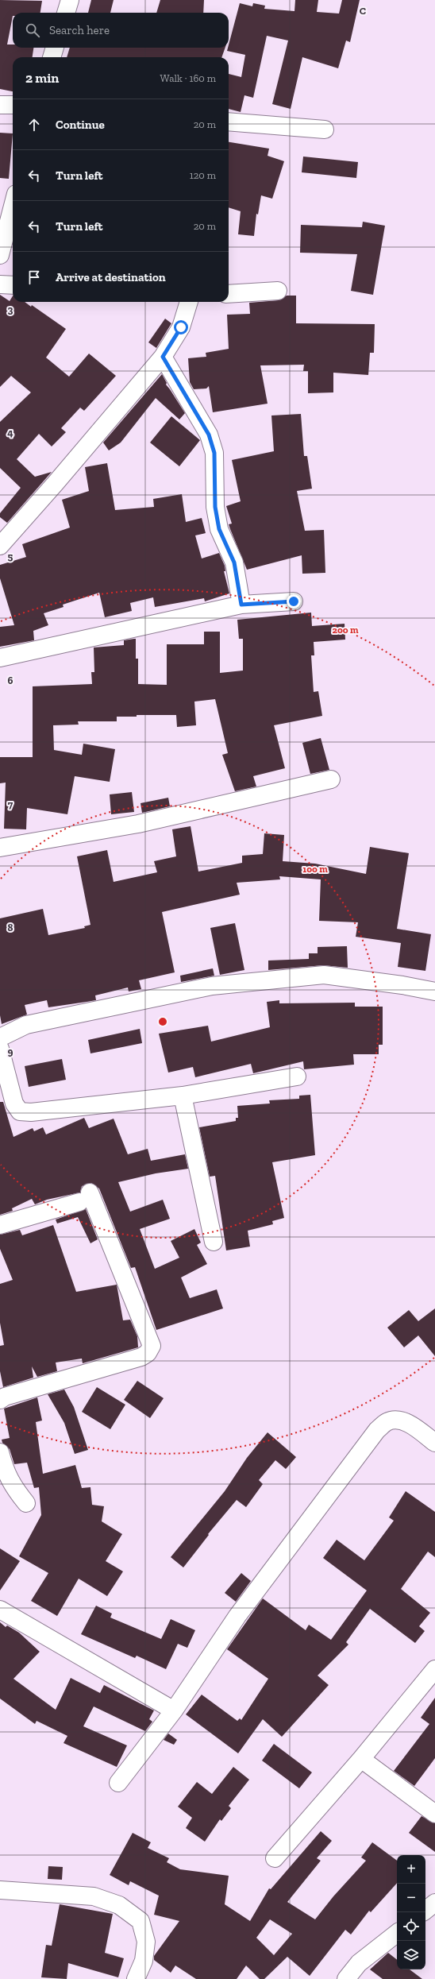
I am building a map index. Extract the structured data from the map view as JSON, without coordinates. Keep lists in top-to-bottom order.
{
  "page": {
    "search": "Search here",
    "heading": ["2 min", "Walk · 160 m"],
    "list": [
      ["Continue", "20 m"],
      ["Turn left", "120 m"],
      ["Turn left", "20 m"],
      "Arrive at destination"
    ],
    "map_buttons": ["+", "−"]
  },
  "grid": {
    "columns": ["C"],
    "rows": [
      "3",
      "4",
      "5",
      "6",
      "7",
      "8",
      "9"
    ]
  },
  "rings": ["200 m", "100 m"]
}
